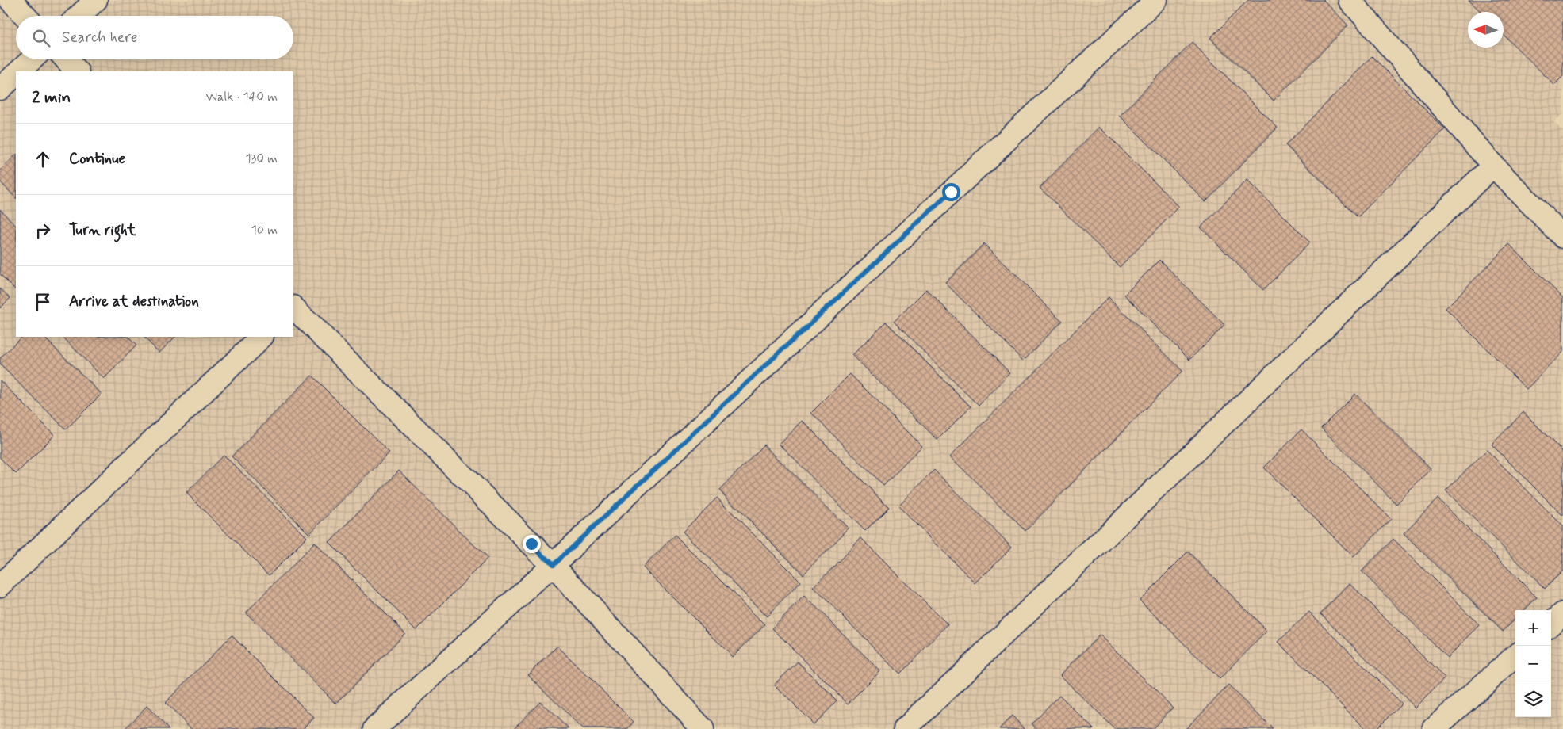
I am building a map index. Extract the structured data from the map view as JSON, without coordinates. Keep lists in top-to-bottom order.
{
  "north": "left",
  "page": {
    "search": "Search here",
    "heading": ["2 min", "Walk · 140 m"],
    "list": [
      ["Continue", "130 m"],
      ["Turn right", "10 m"],
      "Arrive at destination"
    ],
    "map_buttons": ["+", "−"]
  }
}
